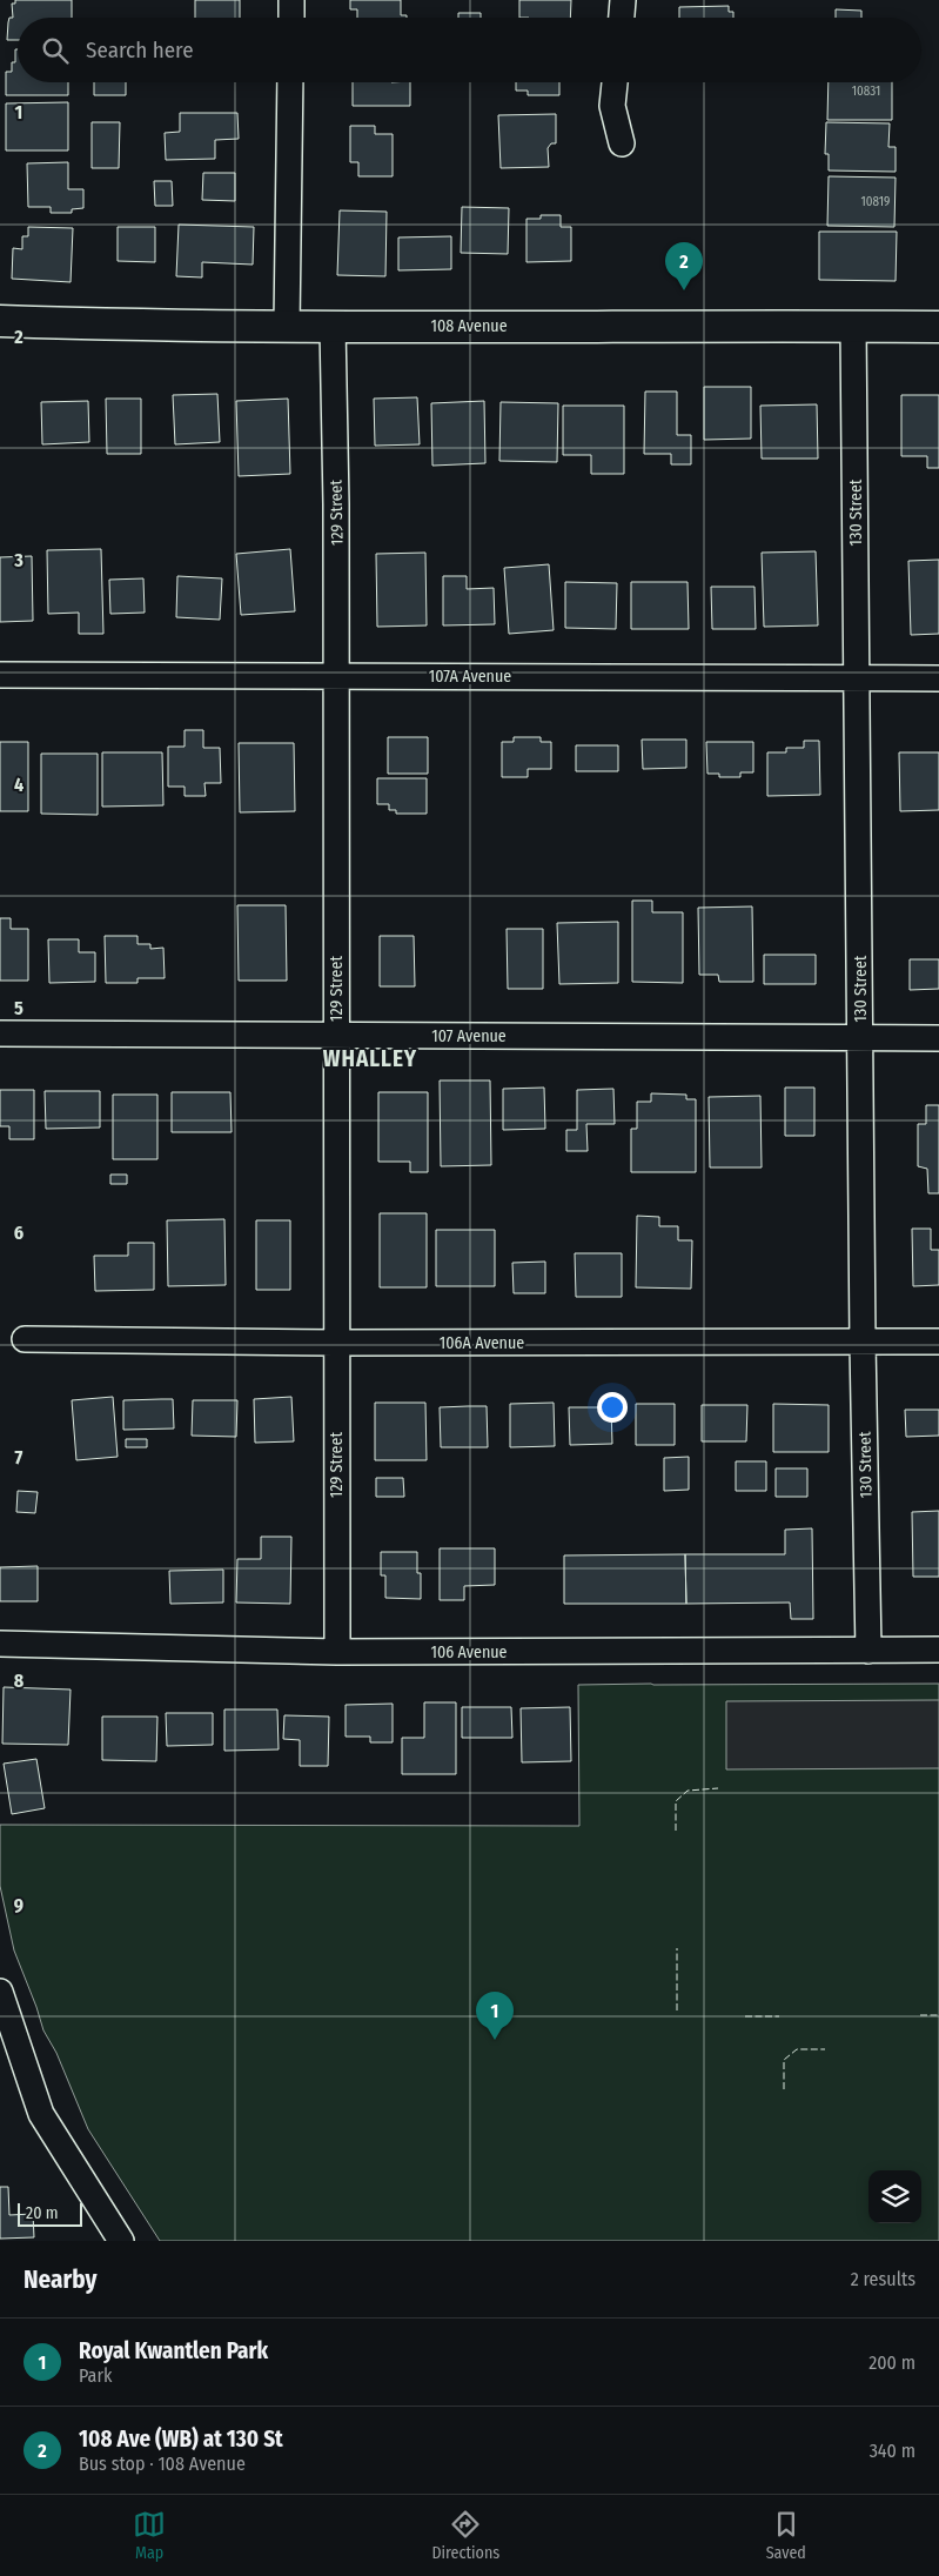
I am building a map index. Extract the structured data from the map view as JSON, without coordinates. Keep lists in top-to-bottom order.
{
  "streets": {
    "main road": ["108 Avenue"],
    "street": [
      "129 Street",
      "130 Street",
      "107A Avenue",
      "107 Avenue",
      "106A Avenue",
      "106 Avenue"
    ]
  },
  "crossings": [
    ["108 Avenue", "129 Street"],
    ["108 Avenue", "130 Street"],
    ["129 Street", "107A Avenue"],
    ["129 Street", "107 Avenue"],
    ["129 Street", "106A Avenue"],
    ["129 Street", "106 Avenue"],
    ["130 Street", "107A Avenue"],
    ["130 Street", "107 Avenue"],
    ["130 Street", "106A Avenue"],
    ["130 Street", "106 Avenue"]
  ],
  "districts": ["WHALLEY"],
  "house_numbers": ["10831", "10819"],
  "scale_bar": "20 m",
  "page": {
    "search": "Search here",
    "pins": ["2", "1"],
    "scale": "20 m",
    "heading": ["Nearby", "2 results"],
    "list": [
      {
        "mark": "1",
        "name": "Royal Kwantlen Park",
        "note": "Park",
        "value": "200 m"
      },
      {
        "mark": "2",
        "name": "108 Ave (WB) at 130 St",
        "note": "Bus stop · 108 Avenue",
        "value": "340 m"
      }
    ],
    "nav": ["Map", "Directions", "Saved"]
  },
  "grid": {
    "rows": [
      "1",
      "2",
      "3",
      "4",
      "5",
      "6",
      "7",
      "8",
      "9"
    ]
  }
}
